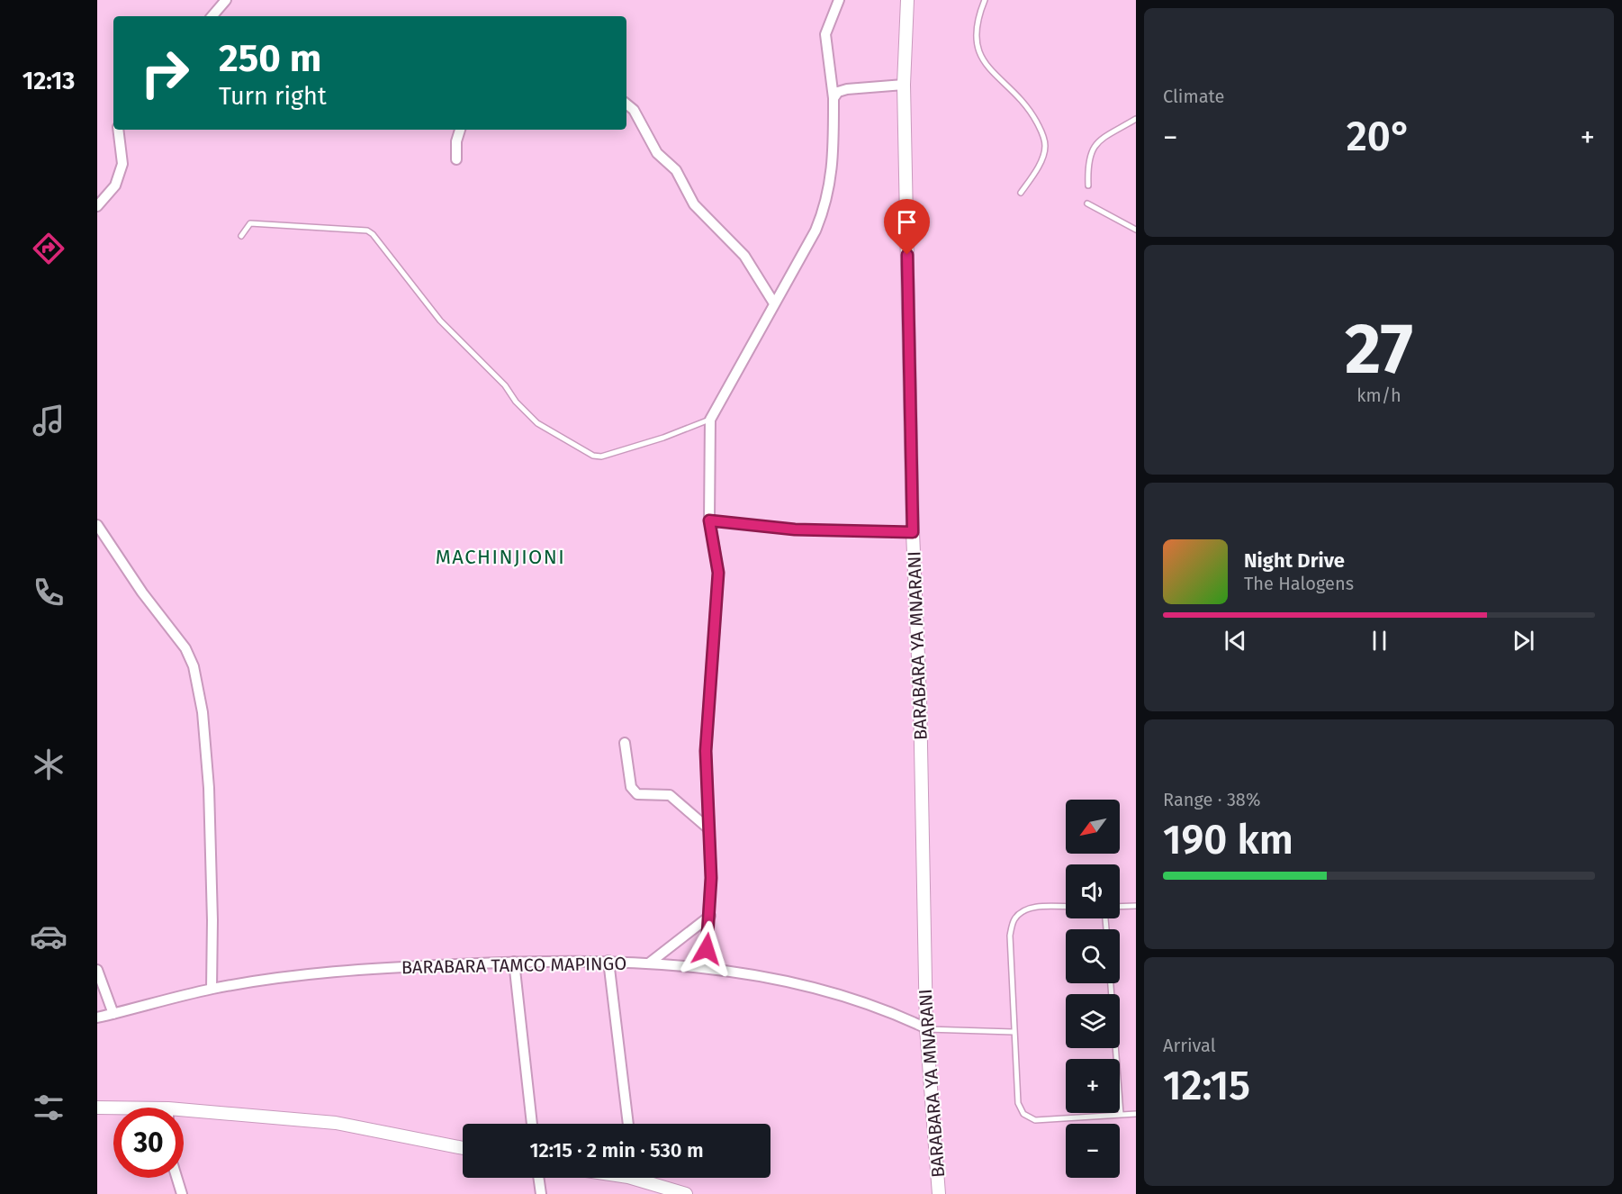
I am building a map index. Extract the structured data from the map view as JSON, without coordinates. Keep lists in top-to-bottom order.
{
  "streets": {
    "street": ["BARABARA YA MNARANI", "BARABARA TAMCO MAPINGO"]
  },
  "crossings": [
    ["BARABARA YA MNARANI", "BARABARA TAMCO MAPINGO"]
  ],
  "districts": ["MACHINJIONI"],
  "north": "bottom left",
  "page": {
    "tabs": "12:13",
    "tile": [
      "Climate",
      ["27", "km/h"],
      ["Range · 38%", "190 km"],
      ["Arrival", "12:15"]
    ],
    "turn": ["250 m", "Turn right"],
    "heat": ["−", "20°", "+"],
    "song": ["Night Drive", "The Halogens"],
    "map_buttons": ["+", "−"],
    "limit": "30",
    "trip": "12:15 · 2 min · 530 m"
  }
}
